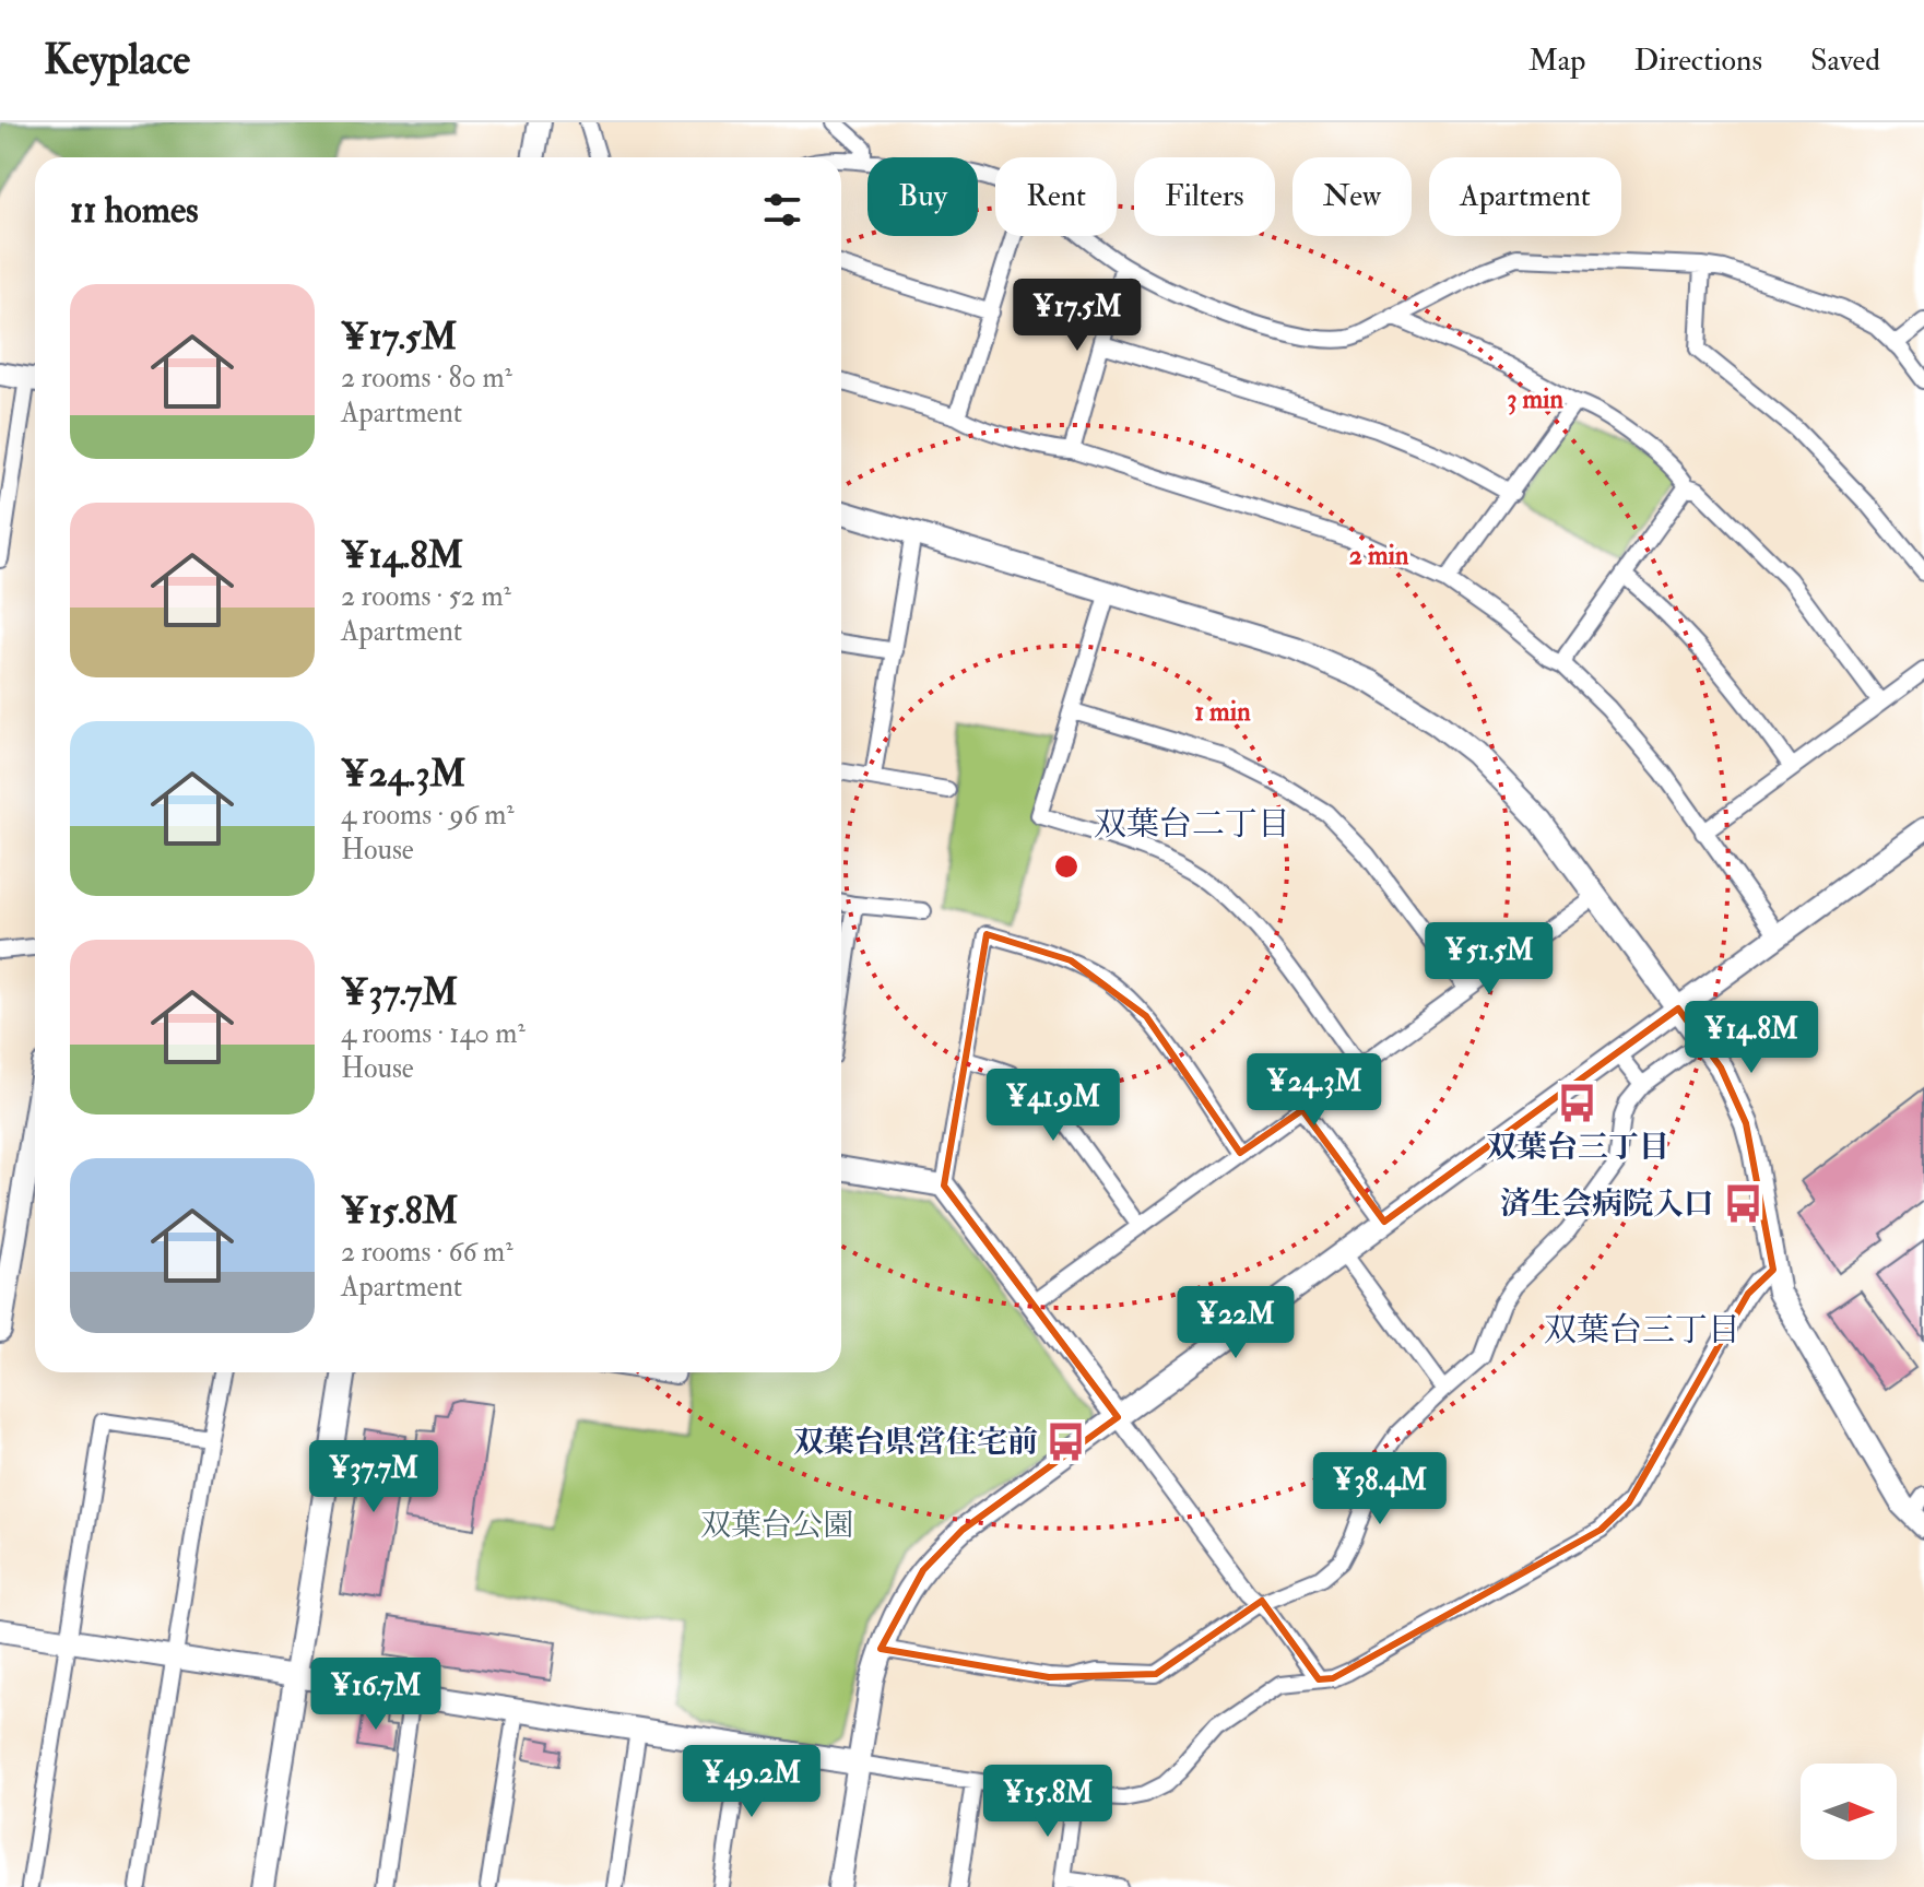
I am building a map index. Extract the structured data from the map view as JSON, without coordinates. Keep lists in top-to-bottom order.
{
  "districts": ["双葉台二丁目", "双葉台三丁目"],
  "parks": ["双葉台公園"],
  "places": {
    "bus stop": ["双葉台三丁目", "済生会病院入口", "双葉台県営住宅前"]
  },
  "north": "right",
  "page": {
    "header": "Keyplace",
    "nav": ["Map", "Directions", "Saved"],
    "chip": [
      "Buy",
      "Rent",
      "Filters",
      "New",
      "Apartment"
    ],
    "heading": "11 homes",
    "list": [
      {
        "name": "¥17.5M",
        "note": "2 rooms · 80 m² · Apartment"
      },
      {
        "name": "¥14.8M",
        "note": "2 rooms · 52 m² · Apartment"
      },
      {
        "name": "¥24.3M",
        "note": "4 rooms · 96 m² · House"
      },
      {
        "name": "¥37.7M",
        "note": "4 rooms · 140 m² · House"
      },
      {
        "name": "¥15.8M",
        "note": "2 rooms · 66 m² · Apartment"
      }
    ],
    "price": [
      "¥17.5M",
      "¥51.5M",
      "¥14.8M",
      "¥24.3M",
      "¥41.9M",
      "¥22M",
      "¥37.7M",
      "¥38.4M",
      "¥16.7M",
      "¥49.2M",
      "¥15.8M"
    ]
  },
  "rings": ["3 min", "2 min", "1 min"]
}
